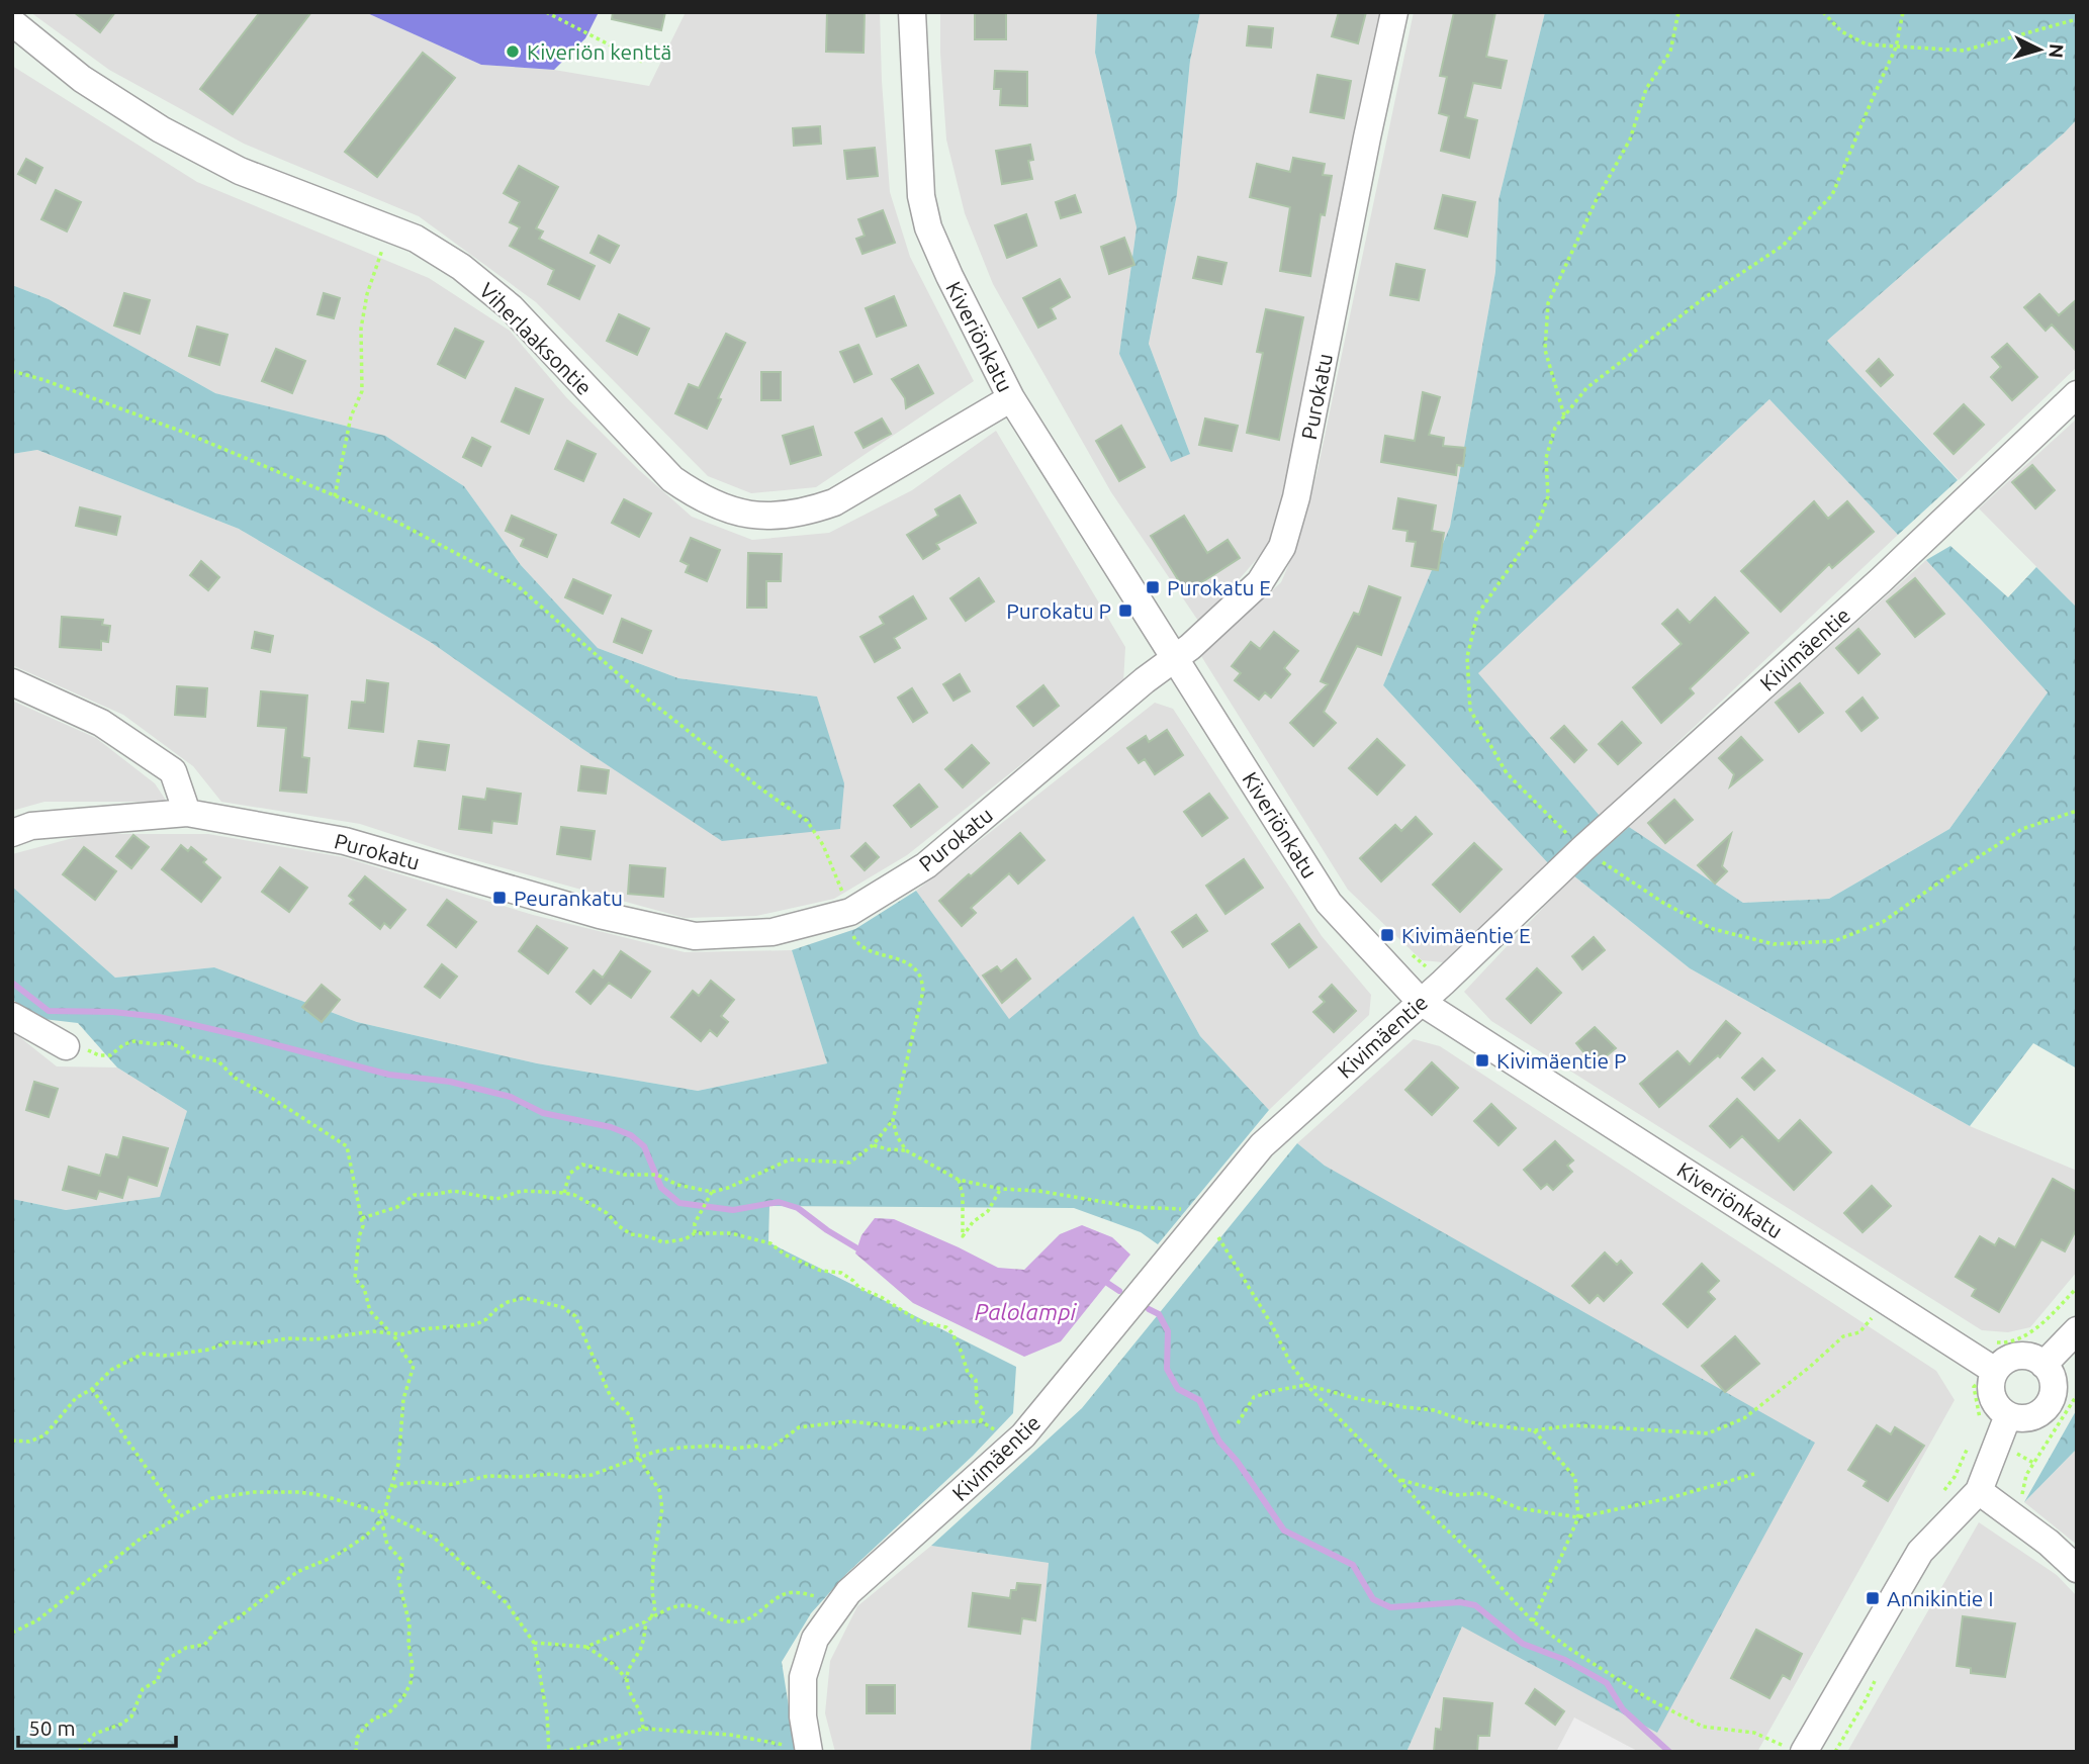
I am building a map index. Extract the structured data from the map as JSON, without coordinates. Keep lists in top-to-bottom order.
{
  "streets": {
    "street": [
      "Kiveriönkatu",
      "Viherlaaksontie",
      "Purokatu",
      "Kivimäentie"
    ]
  },
  "crossings": [
    ["Kiveriönkatu", "Viherlaaksontie"],
    ["Kiveriönkatu", "Purokatu"],
    ["Kiveriönkatu", "Kivimäentie"]
  ],
  "water": ["Palolampi"],
  "places": {
    "other": ["Kiveriön kenttä"],
    "transit": [
      "Purokatu E",
      "Purokatu P",
      "Peurankatu",
      "Kivimäentie E",
      "Kivimäentie P",
      "Annikintie I"
    ]
  },
  "scale_bar": "50 m",
  "north": "right"
}
